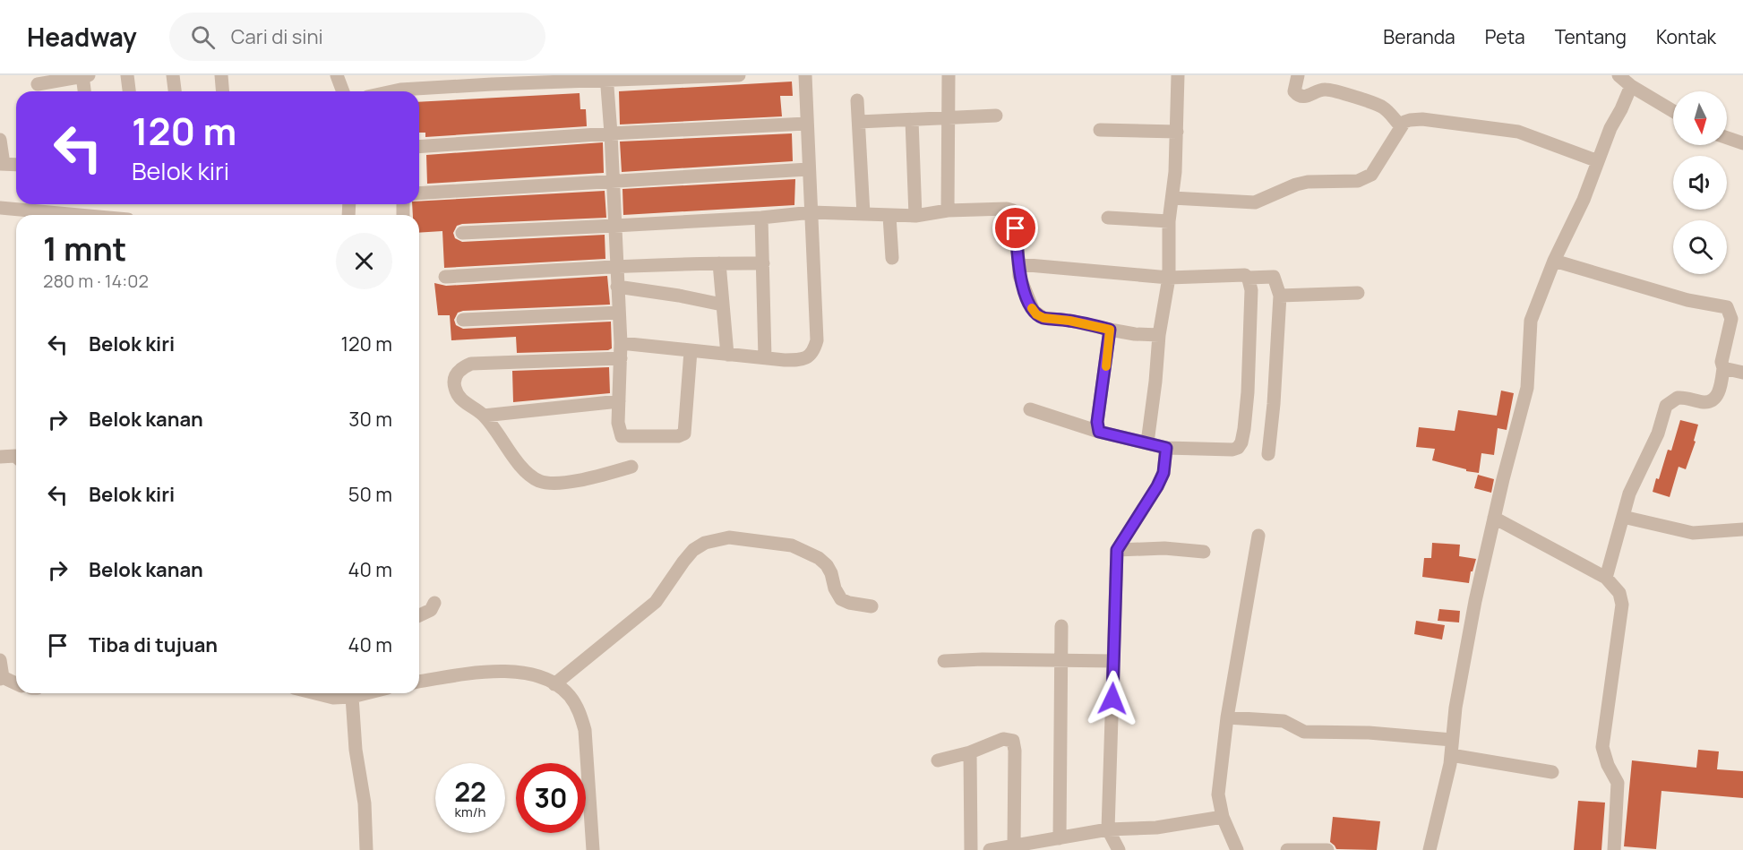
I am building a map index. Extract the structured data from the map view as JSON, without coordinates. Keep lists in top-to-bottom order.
{
  "north": "bottom",
  "page": {
    "header": "Headway",
    "search": "Cari di sini",
    "nav": [
      "Beranda",
      "Peta",
      "Tentang",
      "Kontak"
    ],
    "turn": ["120 m", "Belok kiri"],
    "heading": ["1 mnt", "280 m · 14:02"],
    "list": [
      {
        "name": "Belok kiri",
        "value": "120 m"
      },
      {
        "name": "Belok kanan",
        "value": "30 m"
      },
      {
        "name": "Belok kiri",
        "value": "50 m"
      },
      {
        "name": "Belok kanan",
        "value": "40 m"
      },
      {
        "name": "Tiba di tujuan",
        "value": "40 m"
      }
    ],
    "speed": "22 km/h",
    "limit": "30"
  }
}
